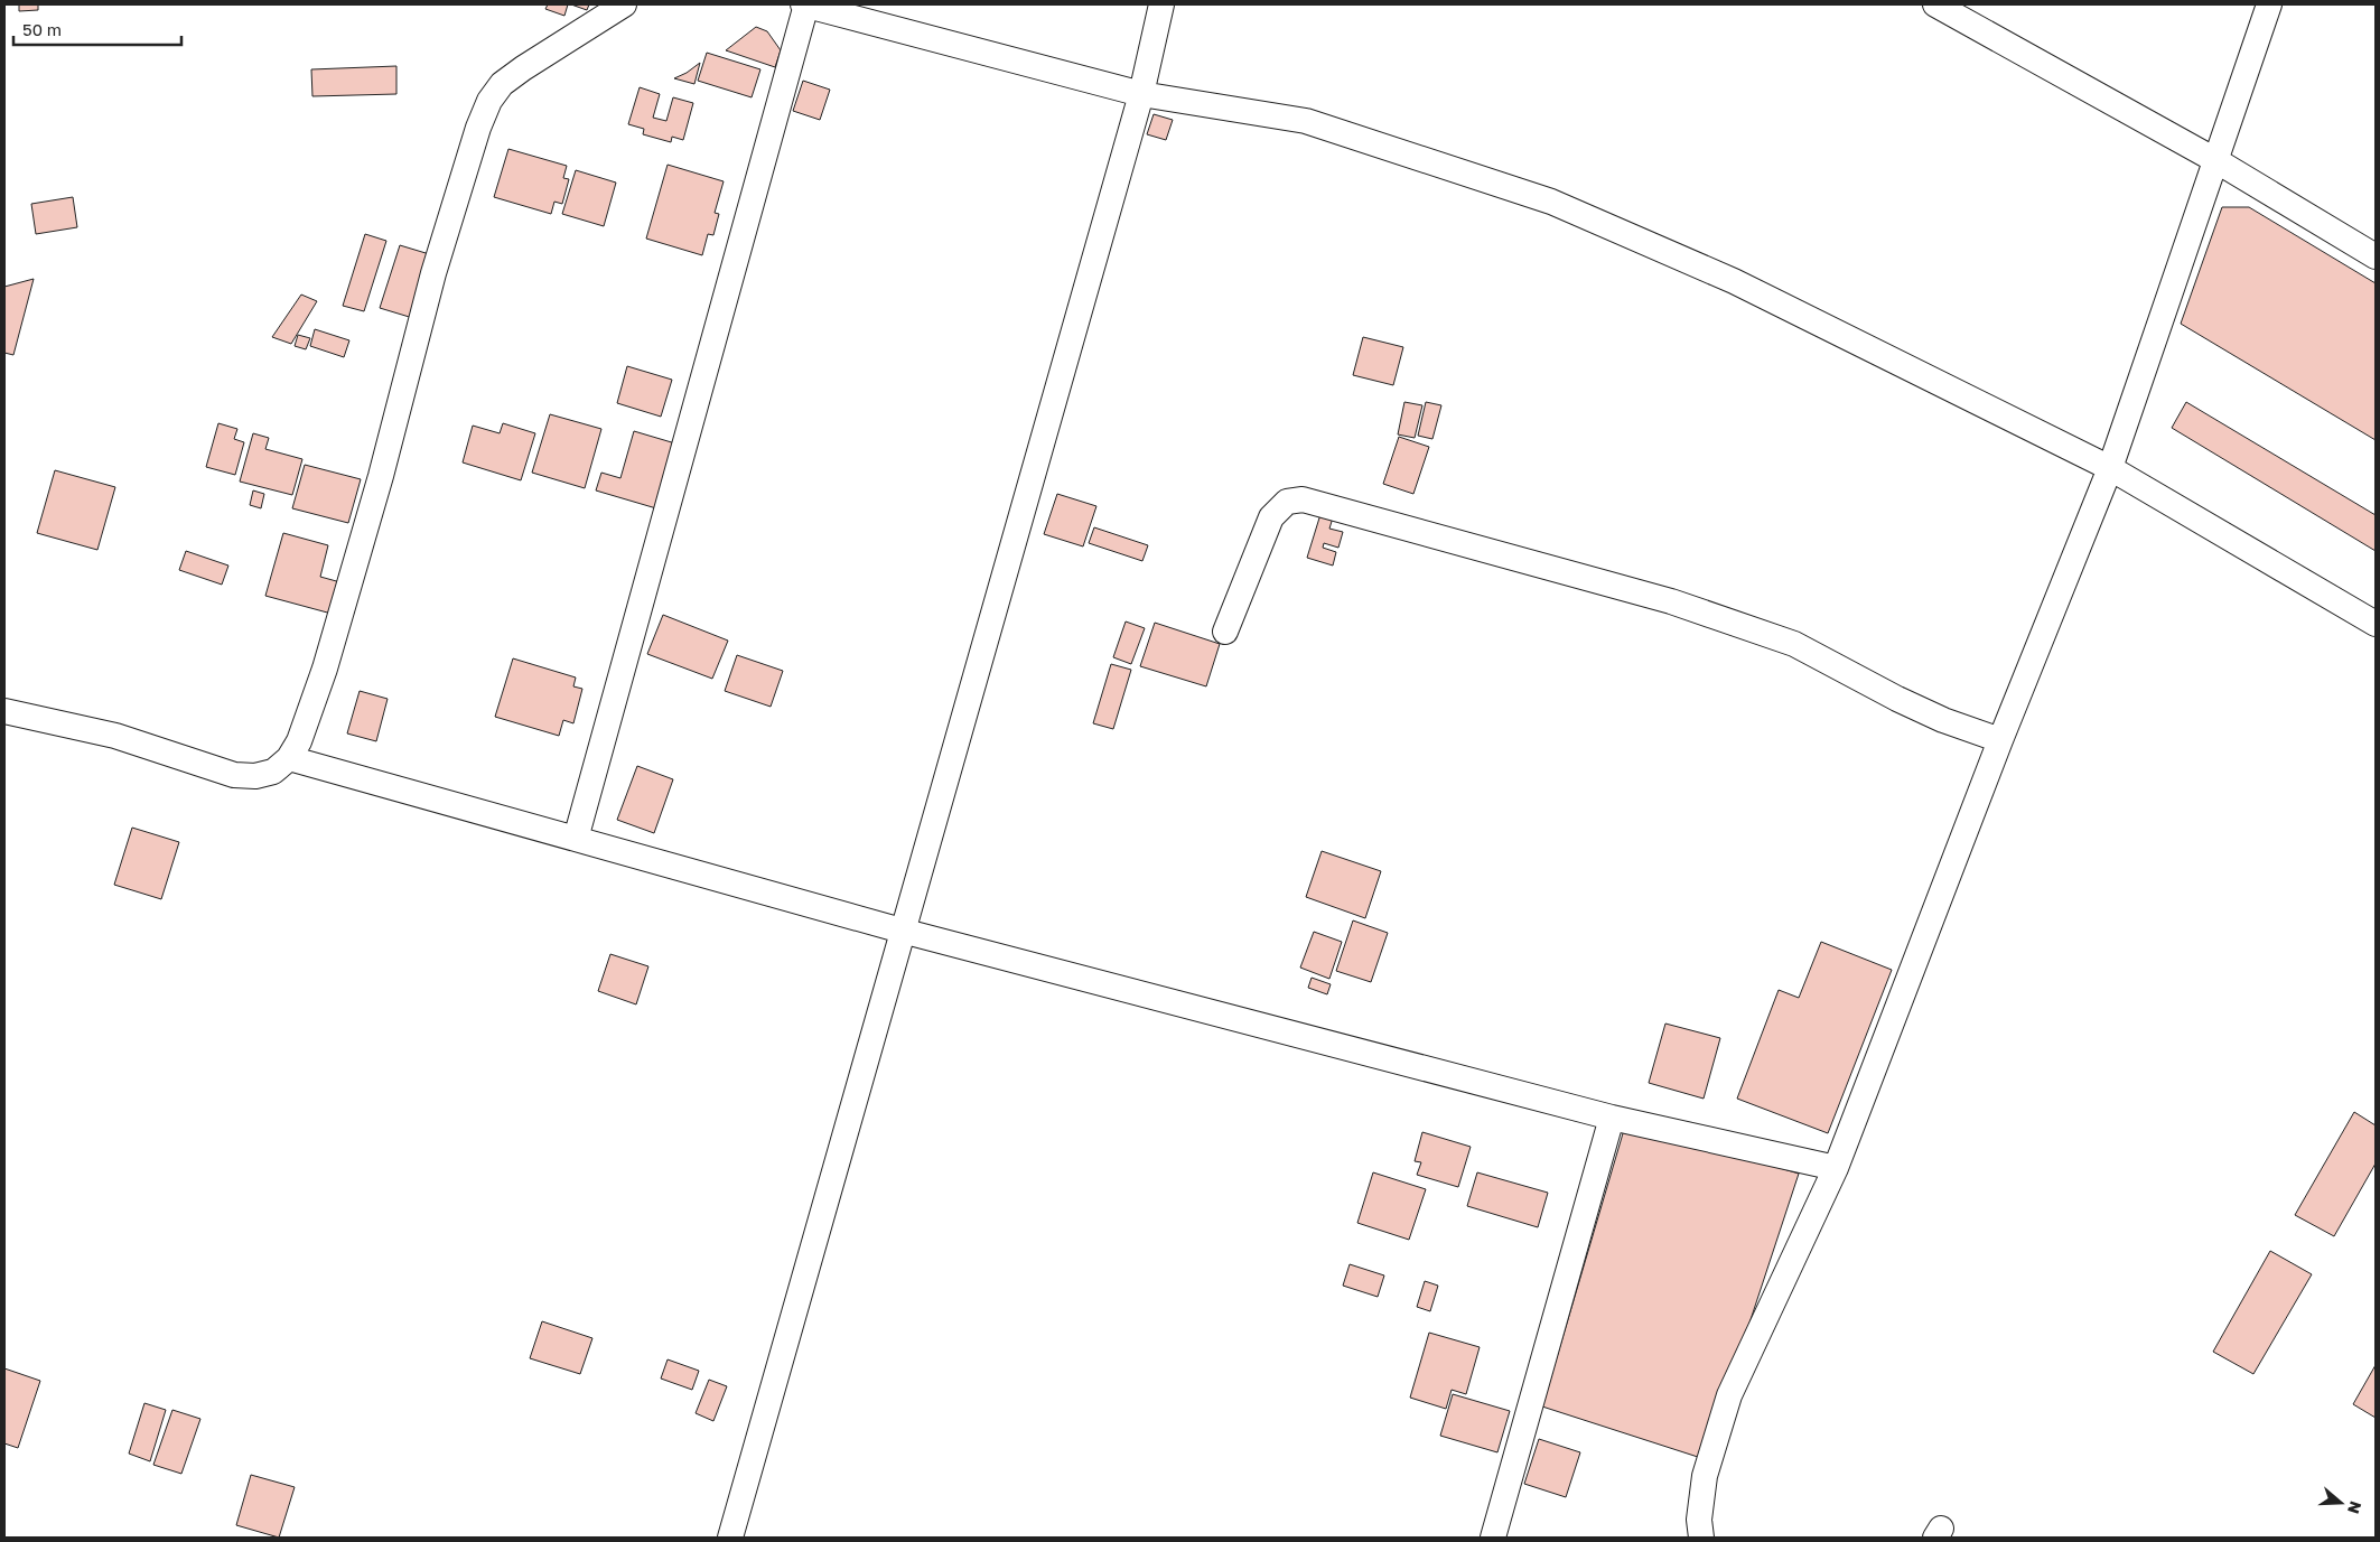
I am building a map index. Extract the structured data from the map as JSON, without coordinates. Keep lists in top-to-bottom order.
{
  "scale_bar": "50 m",
  "north": "right"
}
